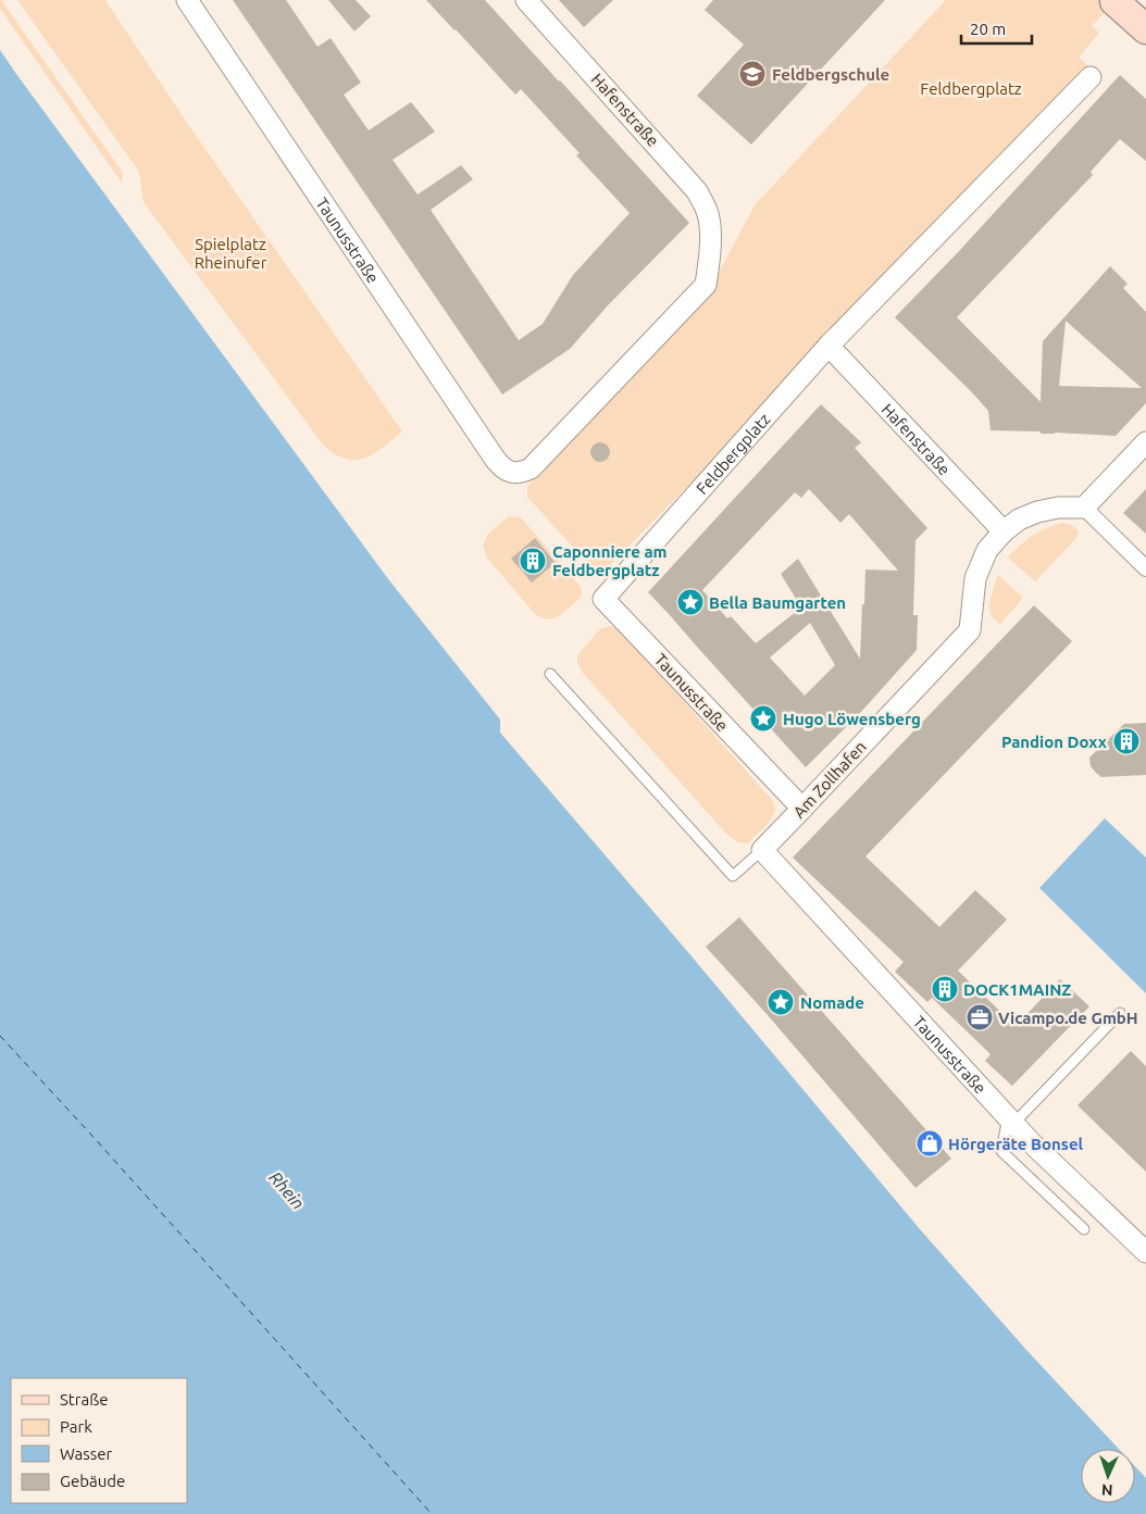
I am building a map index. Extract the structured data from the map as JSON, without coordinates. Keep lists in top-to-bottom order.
{
  "streets": {
    "street": [
      "Hafenstraße",
      "Taunusstraße",
      "Feldbergplatz",
      "Am Zollhafen"
    ]
  },
  "crossings": [
    ["Hafenstraße", "Taunusstraße"],
    ["Hafenstraße", "Feldbergplatz"],
    ["Hafenstraße", "Am Zollhafen"],
    ["Taunusstraße", "Feldbergplatz"],
    ["Taunusstraße", "Am Zollhafen"]
  ],
  "water": ["Rhein"],
  "parks": ["Feldbergplatz", "Spielplatz Rheinufer"],
  "places": {
    "school or university": ["Feldbergschule"],
    "building": ["Caponniere am Feldbergplatz", "Pandion Doxx", "DOCK1MAINZ"],
    "place": ["Bella Baumgarten", "Hugo Löwensberg", "Nomade"],
    "office": ["Vicampo.de GmbH"],
    "shop": ["Hörgeräte Bonsel"]
  },
  "legend": [
    "Straße",
    "Park",
    "Wasser",
    "Gebäude"
  ],
  "scale_bar": "20 m",
  "north": "bottom"
}
